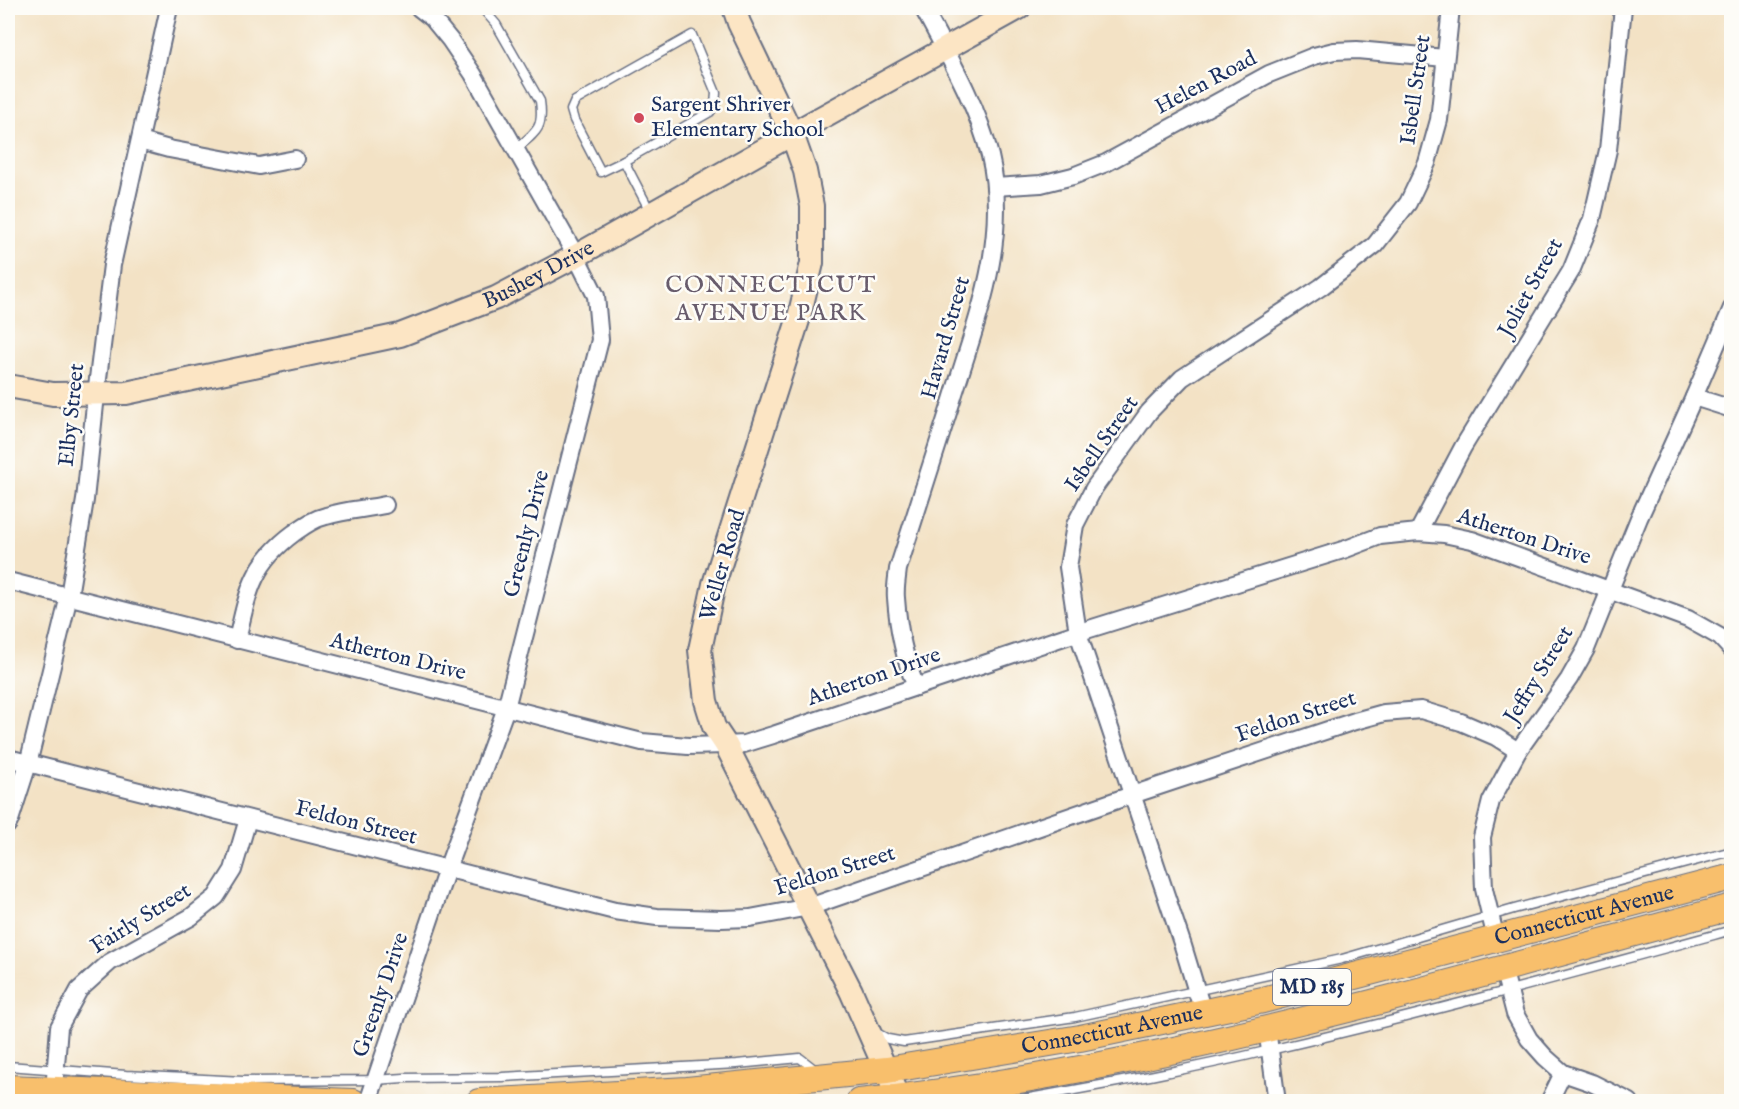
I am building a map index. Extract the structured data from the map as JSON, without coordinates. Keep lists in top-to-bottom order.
{
  "streets": {
    "main road": ["Connecticut Avenue", "MD 185"],
    "street": [
      "Helen Road",
      "Isbell Street",
      "Bushey Drive",
      "Joliet Street",
      "Havard Street",
      "Elby Street",
      "Greenly Drive",
      "Atherton Drive",
      "Weller Road",
      "Jeffry Street",
      "Feldon Street",
      "Fairly Street"
    ]
  },
  "crossings": [
    ["Helen Road", "Isbell Street"],
    ["Helen Road", "Havard Street"],
    ["Isbell Street", "Atherton Drive"],
    ["Isbell Street", "Feldon Street"],
    ["Isbell Street", "Connecticut Avenue"],
    ["Bushey Drive", "Havard Street"],
    ["Bushey Drive", "Elby Street"],
    ["Bushey Drive", "Greenly Drive"],
    ["Bushey Drive", "Weller Road"],
    ["Joliet Street", "Atherton Drive"],
    ["Havard Street", "Atherton Drive"],
    ["Elby Street", "Atherton Drive"],
    ["Elby Street", "Feldon Street"],
    ["Greenly Drive", "Atherton Drive"],
    ["Greenly Drive", "Feldon Street"],
    ["Atherton Drive", "Weller Road"],
    ["Atherton Drive", "Jeffry Street"],
    ["Weller Road", "Feldon Street"],
    ["Weller Road", "Connecticut Avenue"],
    ["Jeffry Street", "Feldon Street"],
    ["Jeffry Street", "Connecticut Avenue"],
    ["Feldon Street", "Fairly Street"]
  ],
  "districts": ["CONNECTICUT AVENUE PARK"],
  "places": ["Sargent Shriver Elementary School"]
}
